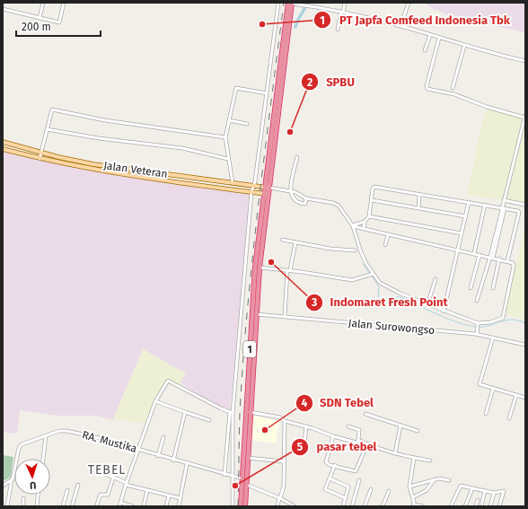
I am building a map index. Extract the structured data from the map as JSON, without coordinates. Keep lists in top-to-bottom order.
{
  "streets": {
    "highway": ["1"],
    "main road": ["Jalan Veteran"],
    "street": ["Jalan Surowongso", "RA. Mustika"]
  },
  "crossings": [
    ["Jalan Veteran", "1"],
    ["Jalan Surowongso", "1"],
    ["1", "RA. Mustika"]
  ],
  "districts": ["TEBEL"],
  "places": [
    "PT Japfa Comfeed Indonesia Tbk",
    "SPBU",
    "Indomaret Fresh Point",
    "SDN Tebel",
    "pasar tebel"
  ],
  "scale_bar": "200 m",
  "north": "bottom"
}
